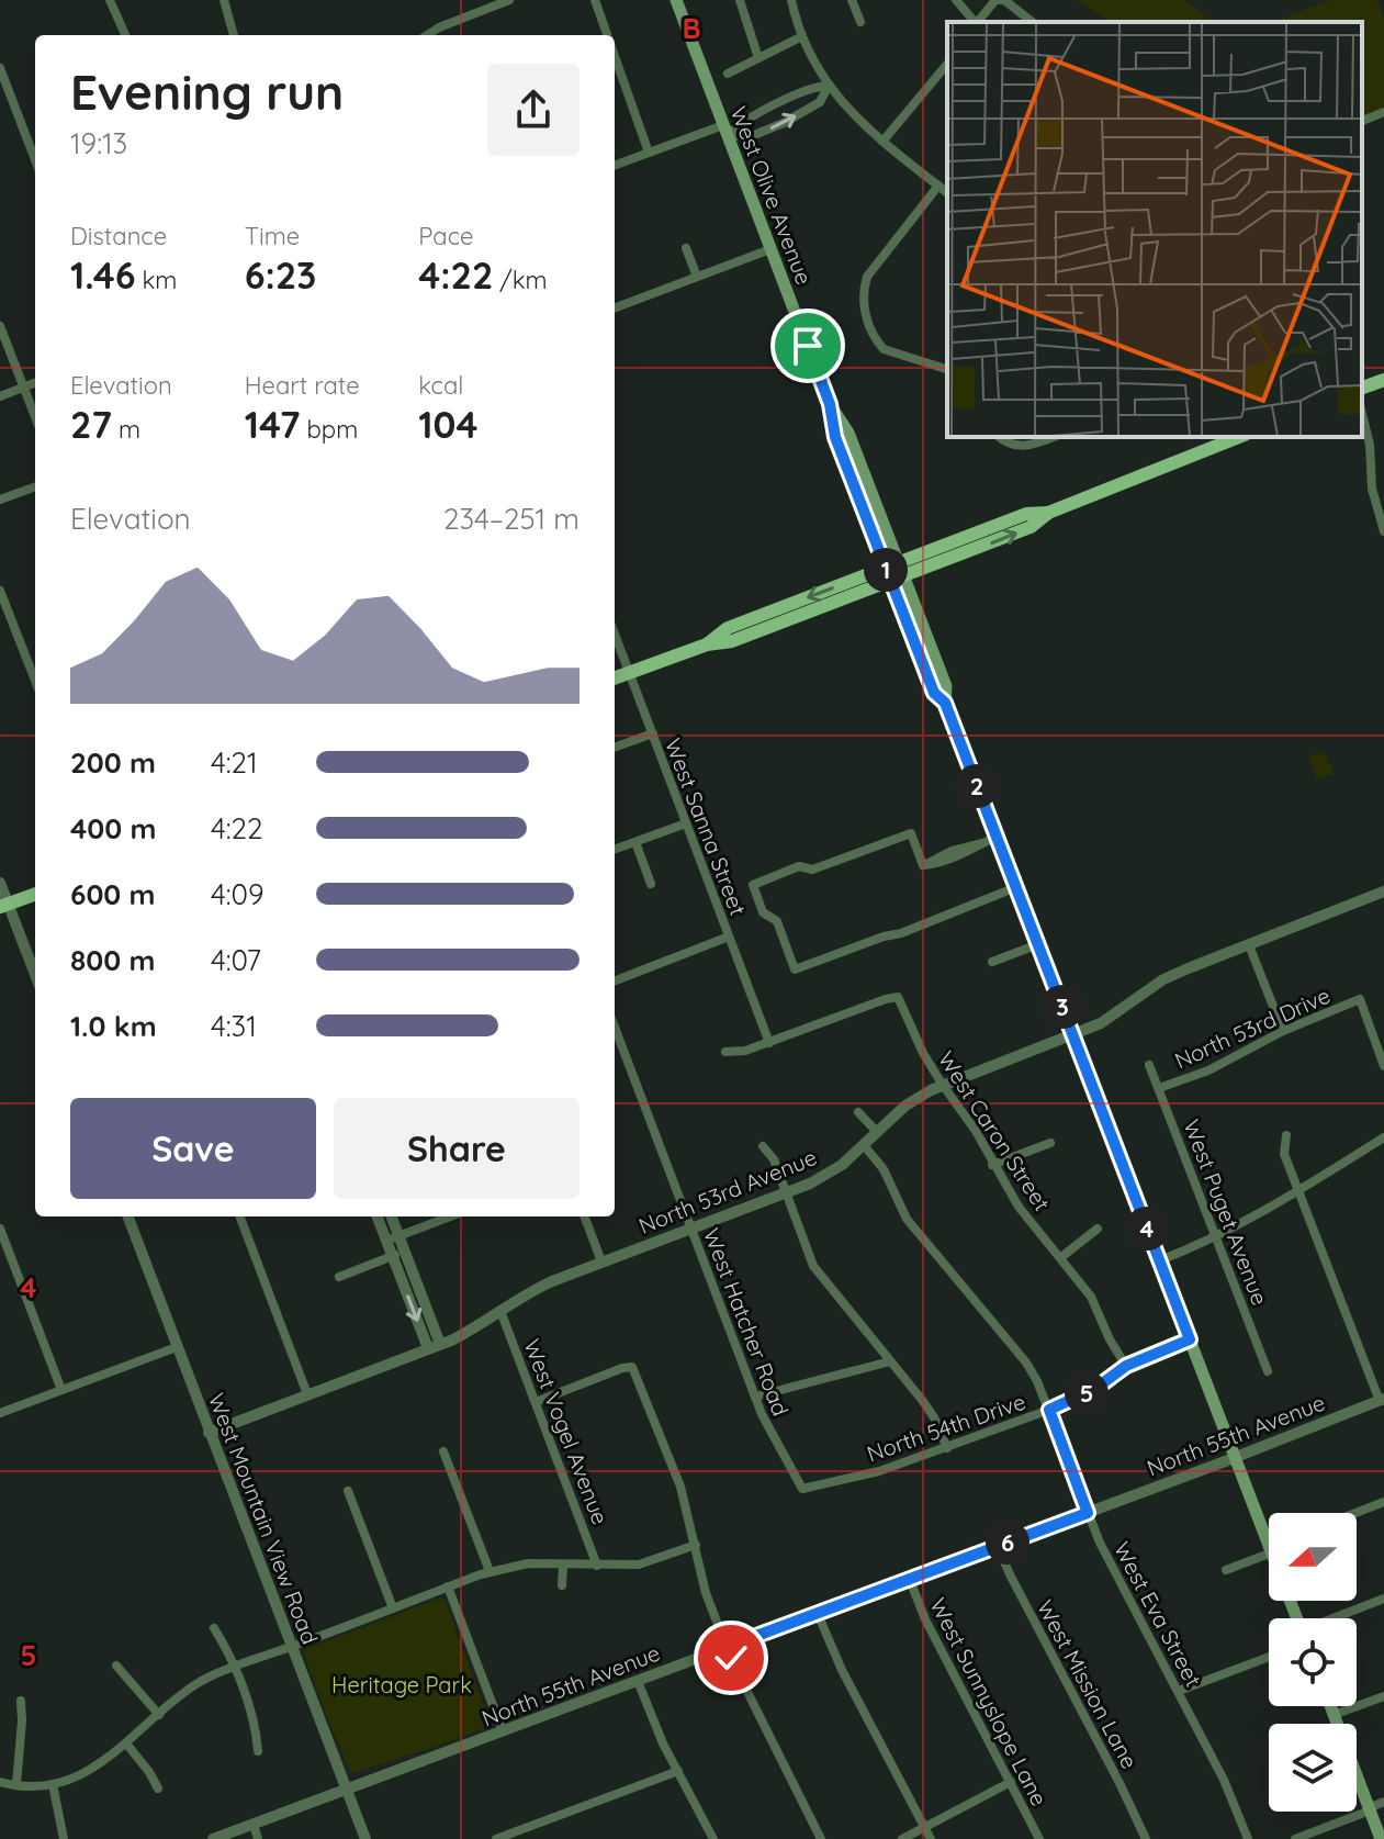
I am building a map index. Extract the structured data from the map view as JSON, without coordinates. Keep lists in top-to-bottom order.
{
  "streets": {
    "main road": ["West Olive Avenue"],
    "street": [
      "West Sanna Street",
      "North 53rd Drive",
      "West Caron Street",
      "North 53rd Avenue",
      "West Puget Avenue",
      "West Hatcher Road",
      "North 54th Drive",
      "West Vogel Avenue",
      "North 55th Avenue",
      "West Mountain View Road",
      "West Eva Street",
      "West Mission Lane",
      "West Sunnyslope Lane"
    ]
  },
  "crossings": [
    ["West Olive Avenue", "North 53rd Avenue"],
    ["West Olive Avenue", "North 54th Drive"],
    ["West Olive Avenue", "North 55th Avenue"],
    ["West Sanna Street", "West Caron Street"],
    ["North 53rd Drive", "West Puget Avenue"],
    ["West Caron Street", "North 53rd Avenue"],
    ["West Caron Street", "North 54th Drive"],
    ["North 53rd Avenue", "West Hatcher Road"],
    ["North 53rd Avenue", "West Vogel Avenue"],
    ["North 53rd Avenue", "West Mountain View Road"],
    ["North 53rd Avenue", "West Eva Street"],
    ["West Hatcher Road", "North 54th Drive"],
    ["North 54th Drive", "West Eva Street"],
    ["North 55th Avenue", "West Mountain View Road"],
    ["North 55th Avenue", "West Eva Street"],
    ["North 55th Avenue", "West Mission Lane"],
    ["North 55th Avenue", "West Sunnyslope Lane"]
  ],
  "parks": ["Heritage Park"],
  "north": "left",
  "page": {
    "heading": ["Evening run", "19:13"],
    "stats": [
      ["Distance", "1.46 km"],
      ["Time", "6:23"],
      ["Pace", "4:22 /km"],
      ["Elevation", "27 m"],
      ["Heart rate", "147 bpm"],
      ["kcal", "104"]
    ],
    "chart": ["Elevation", "234–251 m"],
    "pins": [
      "1",
      "2",
      "3",
      "4",
      "5",
      "6"
    ],
    "list": [
      {
        "name": "200 m",
        "note": "4:21"
      },
      {
        "name": "400 m",
        "note": "4:22"
      },
      {
        "name": "600 m",
        "note": "4:09"
      },
      {
        "name": "800 m",
        "note": "4:07"
      },
      {
        "name": "1.0 km",
        "note": "4:31"
      }
    ],
    "buttons": ["Save", "Share"]
  },
  "grid": {
    "columns": ["B"],
    "rows": ["4", "5"]
  }
}
